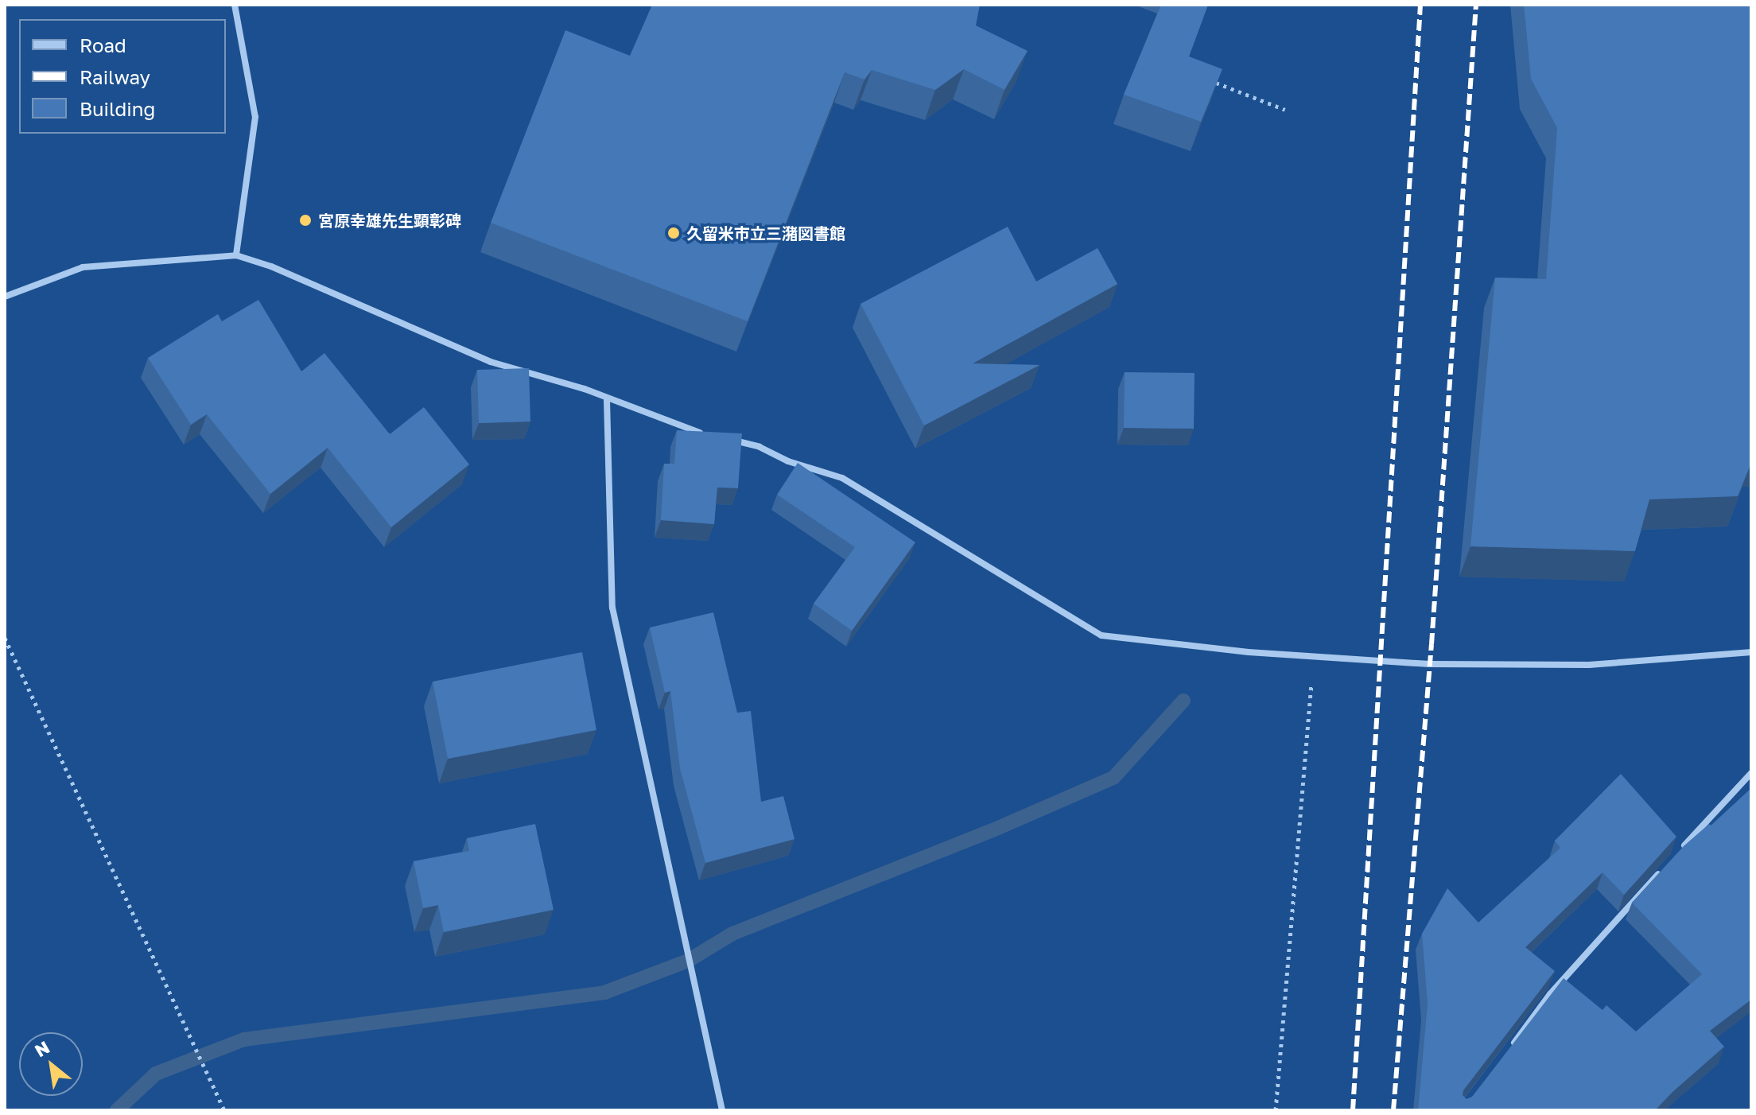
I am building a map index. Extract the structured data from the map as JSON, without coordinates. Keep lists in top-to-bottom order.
{
  "places": ["宮原幸雄先生顕彰碑", "久留米市立三潴図書館"],
  "legend": ["Road", "Railway", "Building"],
  "north": "top left"
}
